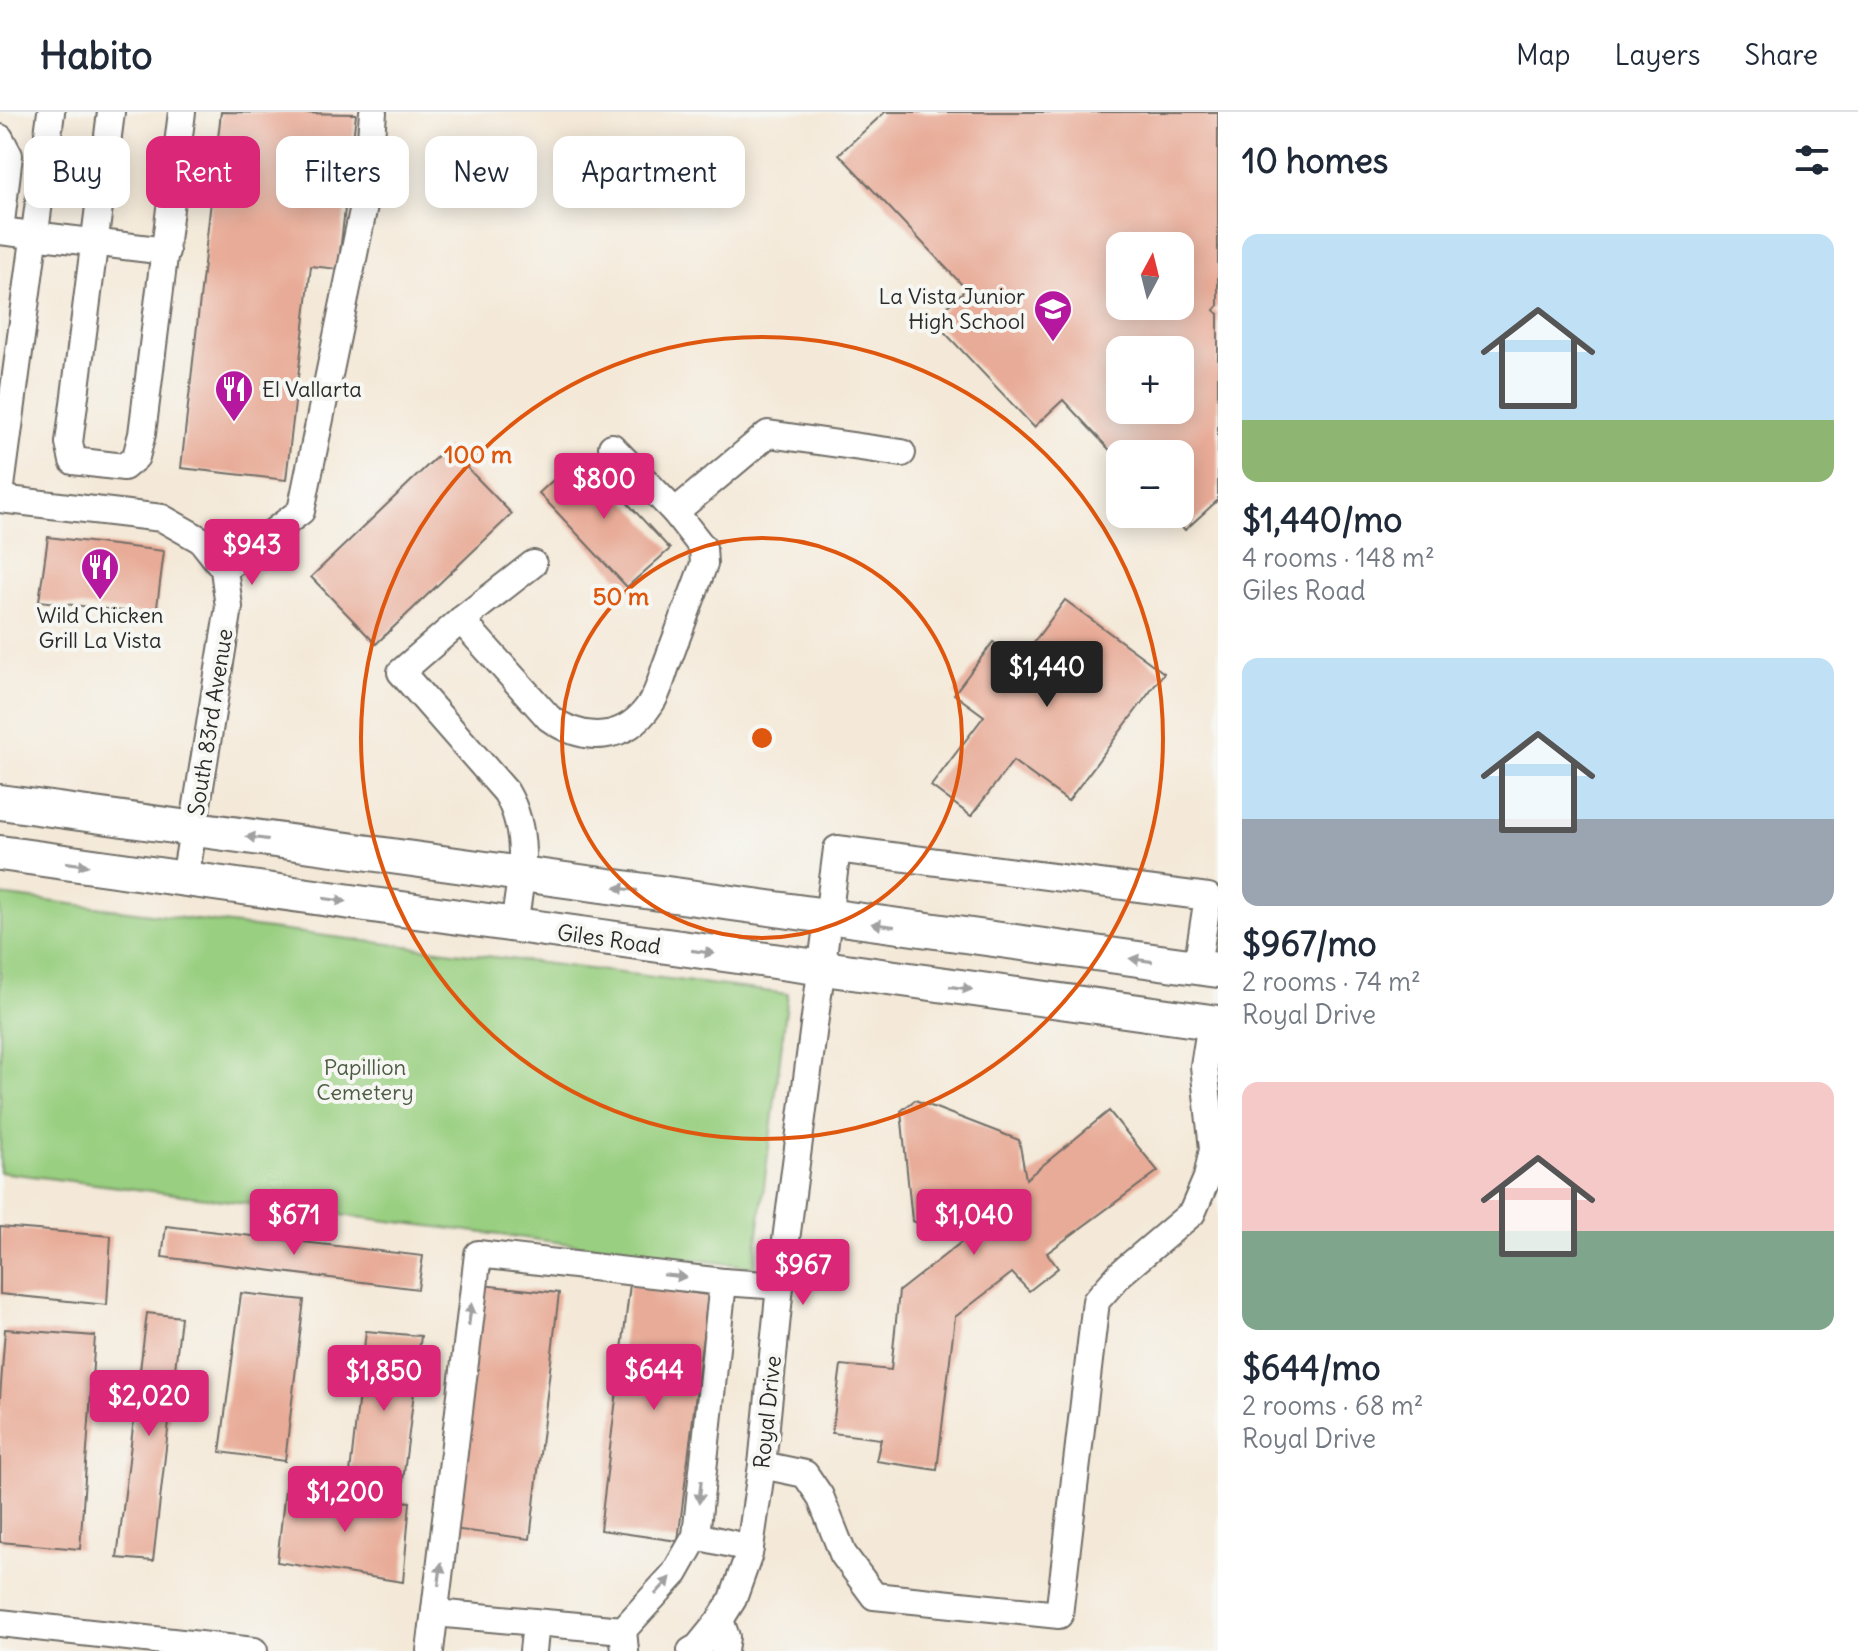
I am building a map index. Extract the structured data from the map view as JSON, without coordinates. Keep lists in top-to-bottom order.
{
  "streets": {
    "main road": ["Giles Road"],
    "street": ["South 83rd Avenue", "Royal Drive"]
  },
  "crossings": [
    ["South 83rd Avenue", "Giles Road"],
    ["Giles Road", "Royal Drive"]
  ],
  "parks": ["Papillion Cemetery"],
  "places": {
    "school or university": ["La Vista Junior High School"],
    "restaurant": ["El Vallarta", "Wild Chicken Grill La Vista"]
  },
  "north": "top",
  "page": {
    "header": "Habito",
    "nav": ["Map", "Layers", "Share"],
    "heading": "10 homes",
    "chip": [
      "Buy",
      "Rent",
      "Filters",
      "New",
      "Apartment"
    ],
    "list": [
      {
        "name": "$1,440/mo",
        "note": "4 rooms · 148 m² · Giles Road"
      },
      {
        "name": "$967/mo",
        "note": "2 rooms · 74 m² · Royal Drive"
      },
      {
        "name": "$644/mo",
        "note": "2 rooms · 68 m² · Royal Drive"
      }
    ],
    "map_buttons": ["+", "−"],
    "price": [
      "$800",
      "$943",
      "$1,440",
      "$671",
      "$1,040",
      "$967",
      "$644",
      "$1,850",
      "$2,020",
      "$1,200"
    ]
  },
  "rings": ["100 m", "50 m"]
}
